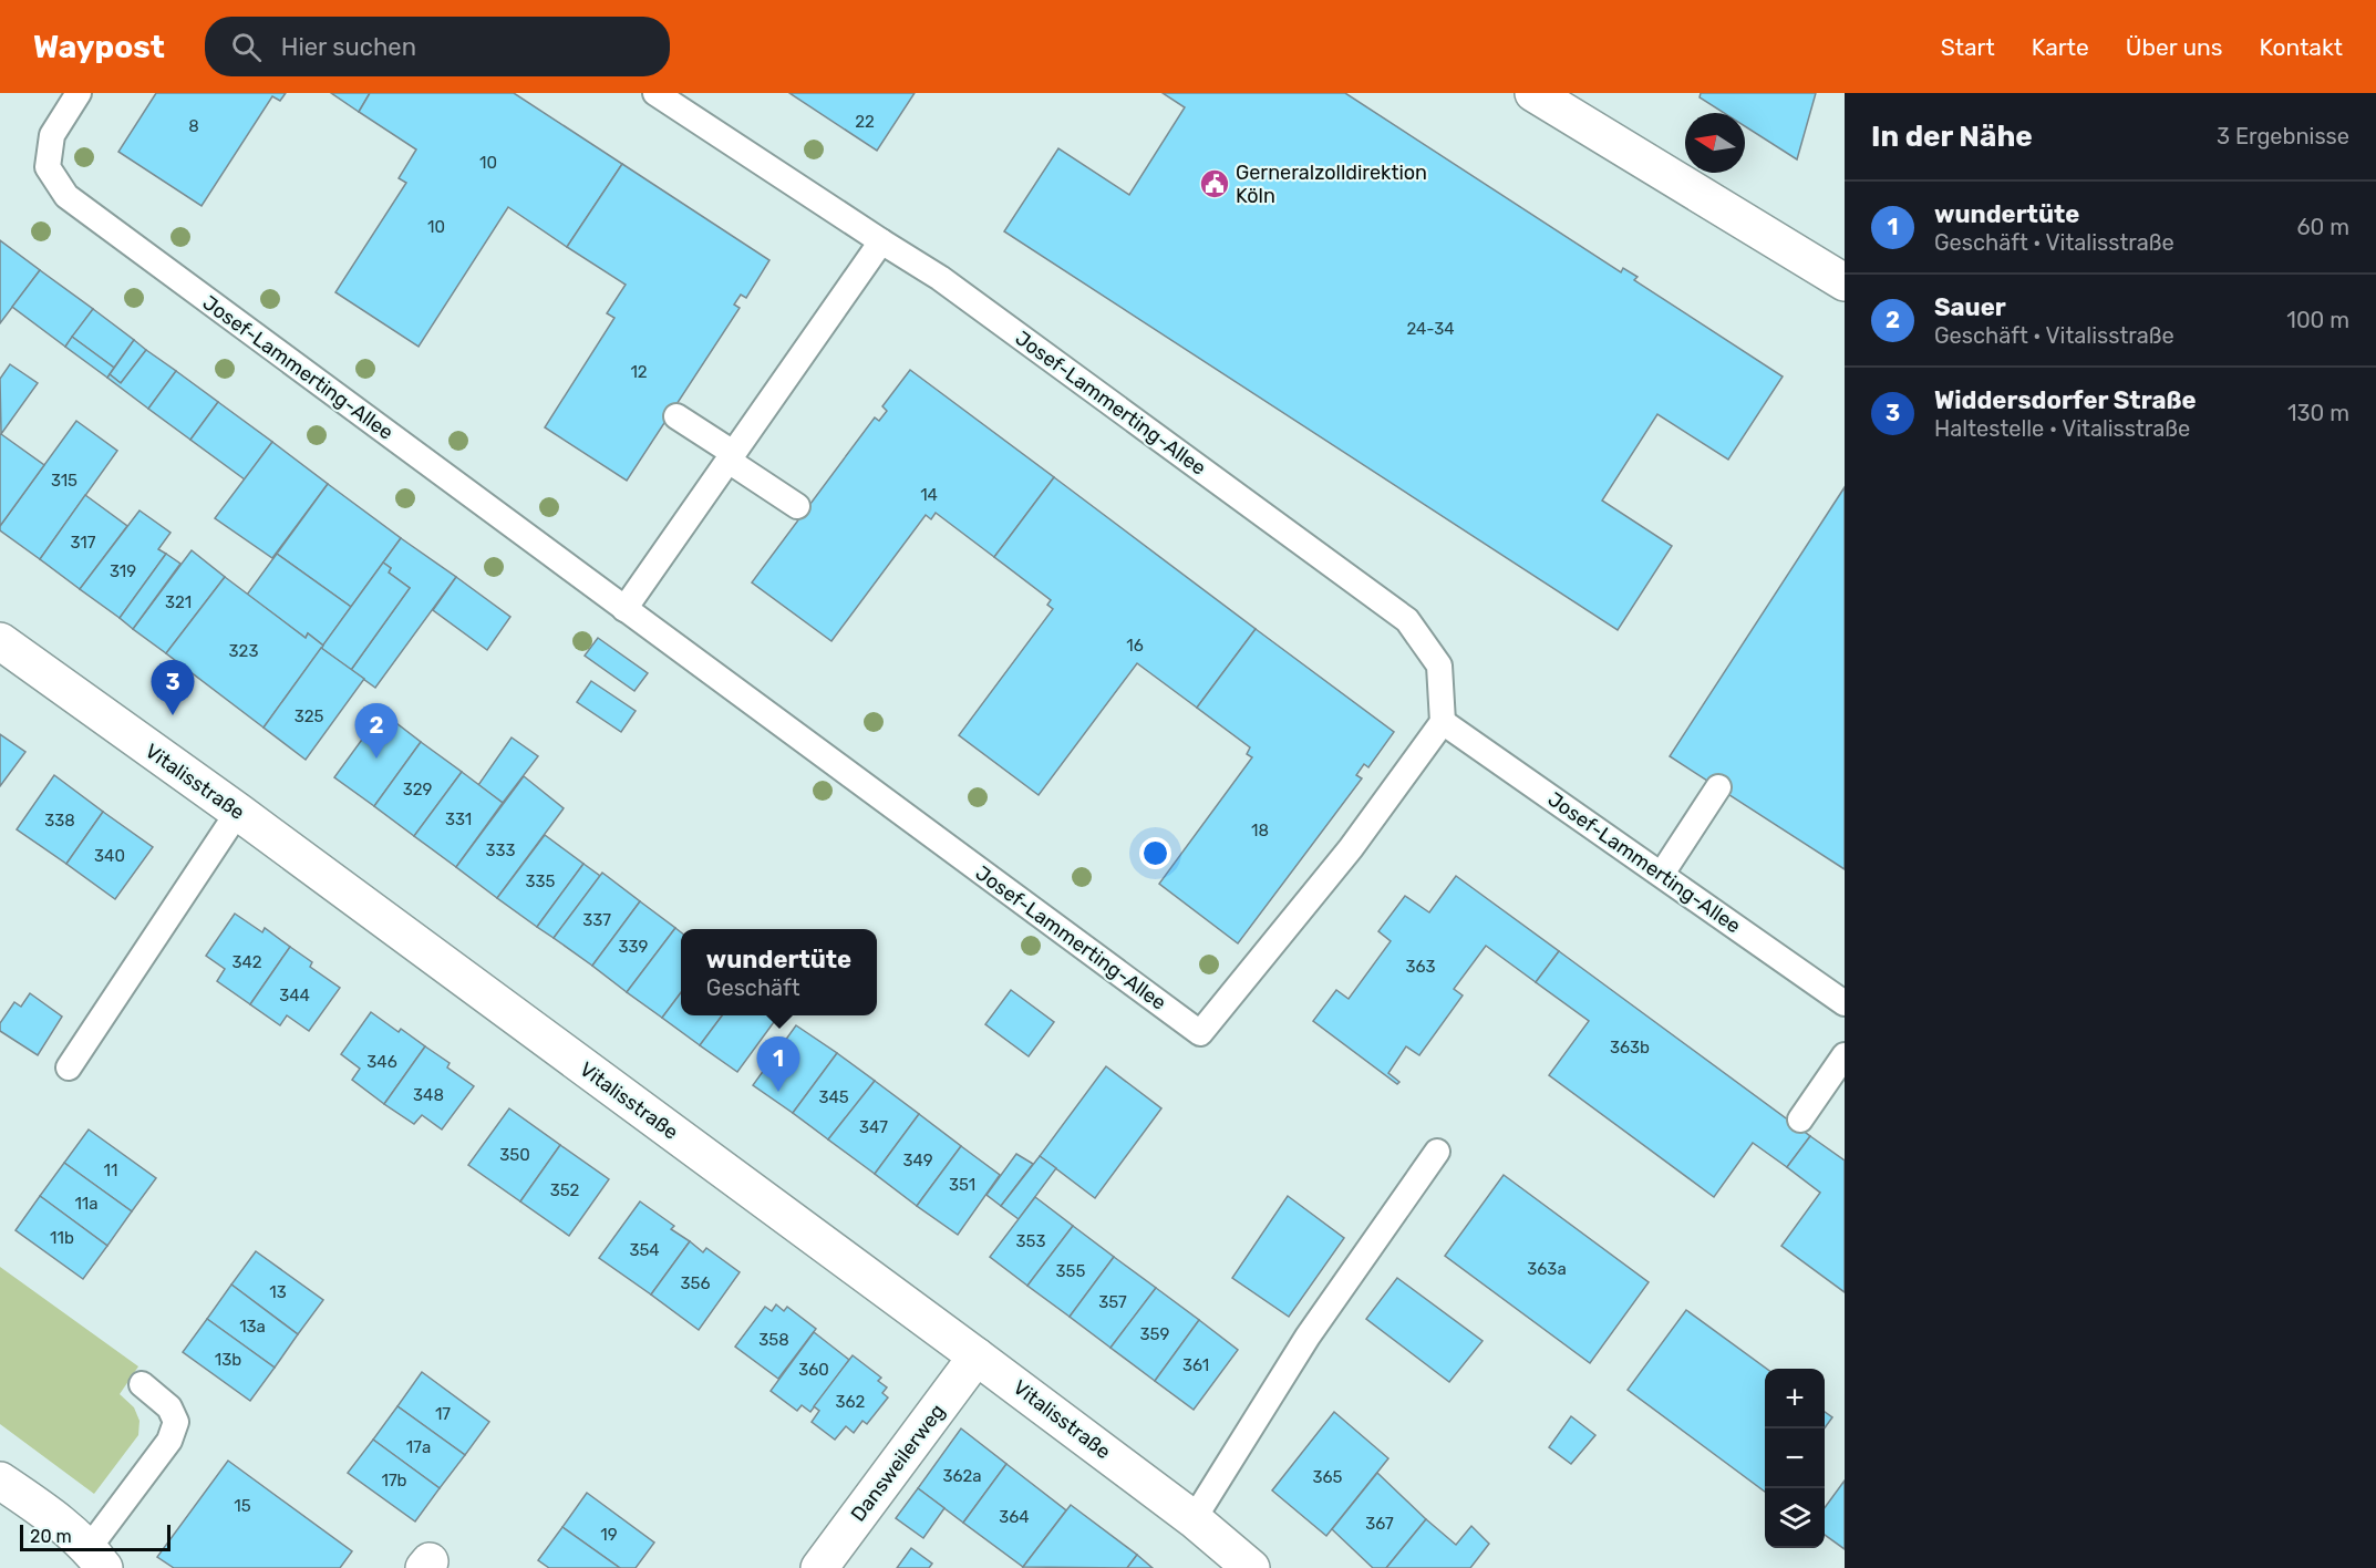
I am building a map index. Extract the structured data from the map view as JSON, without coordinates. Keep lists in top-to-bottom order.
{
  "streets": {
    "street": ["Vitalisstraße", "Dansweilerweg"],
    "lane": ["Josef-Lammerting-Allee"]
  },
  "crossings": [
    ["Vitalisstraße", "Dansweilerweg"]
  ],
  "places": {
    "public building": ["Gerneralzolldirektion Köln"]
  },
  "house_numbers": [
    "22",
    "8",
    "10",
    "10",
    "24-34",
    "12",
    "315",
    "14",
    "317",
    "319",
    "321",
    "16",
    "323",
    "325",
    "329",
    "331",
    "338",
    "18",
    "333",
    "340",
    "335",
    "337",
    "339",
    "342",
    "363",
    "344",
    "363b",
    "346",
    "348",
    "345",
    "347",
    "350",
    "349",
    "11",
    "351",
    "352",
    "11a",
    "11b",
    "353",
    "354",
    "363a",
    "355",
    "356",
    "13",
    "357",
    "13a",
    "359",
    "358",
    "13b",
    "361",
    "360",
    "362",
    "17",
    "17a",
    "362a",
    "365",
    "17b",
    "15",
    "364",
    "367",
    "19"
  ],
  "scale_bar": "20 m",
  "north": "left",
  "page": {
    "header": "Waypost",
    "search": "Hier suchen",
    "nav": [
      "Start",
      "Karte",
      "Über uns",
      "Kontakt"
    ],
    "heading": ["In der Nähe", "3 Ergebnisse"],
    "list": [
      {
        "mark": "1",
        "name": "wundertüte",
        "note": "Geschäft · Vitalisstraße",
        "value": "60 m"
      },
      {
        "mark": "2",
        "name": "Sauer",
        "note": "Geschäft · Vitalisstraße",
        "value": "100 m"
      },
      {
        "mark": "3",
        "name": "Widdersdorfer Straße",
        "note": "Haltestelle · Vitalisstraße",
        "value": "130 m"
      }
    ],
    "pins": ["3", "2", "1"],
    "popup": ["wundertüte", "Geschäft"],
    "map_buttons": ["+", "−"],
    "scale": "20 m"
  }
}
